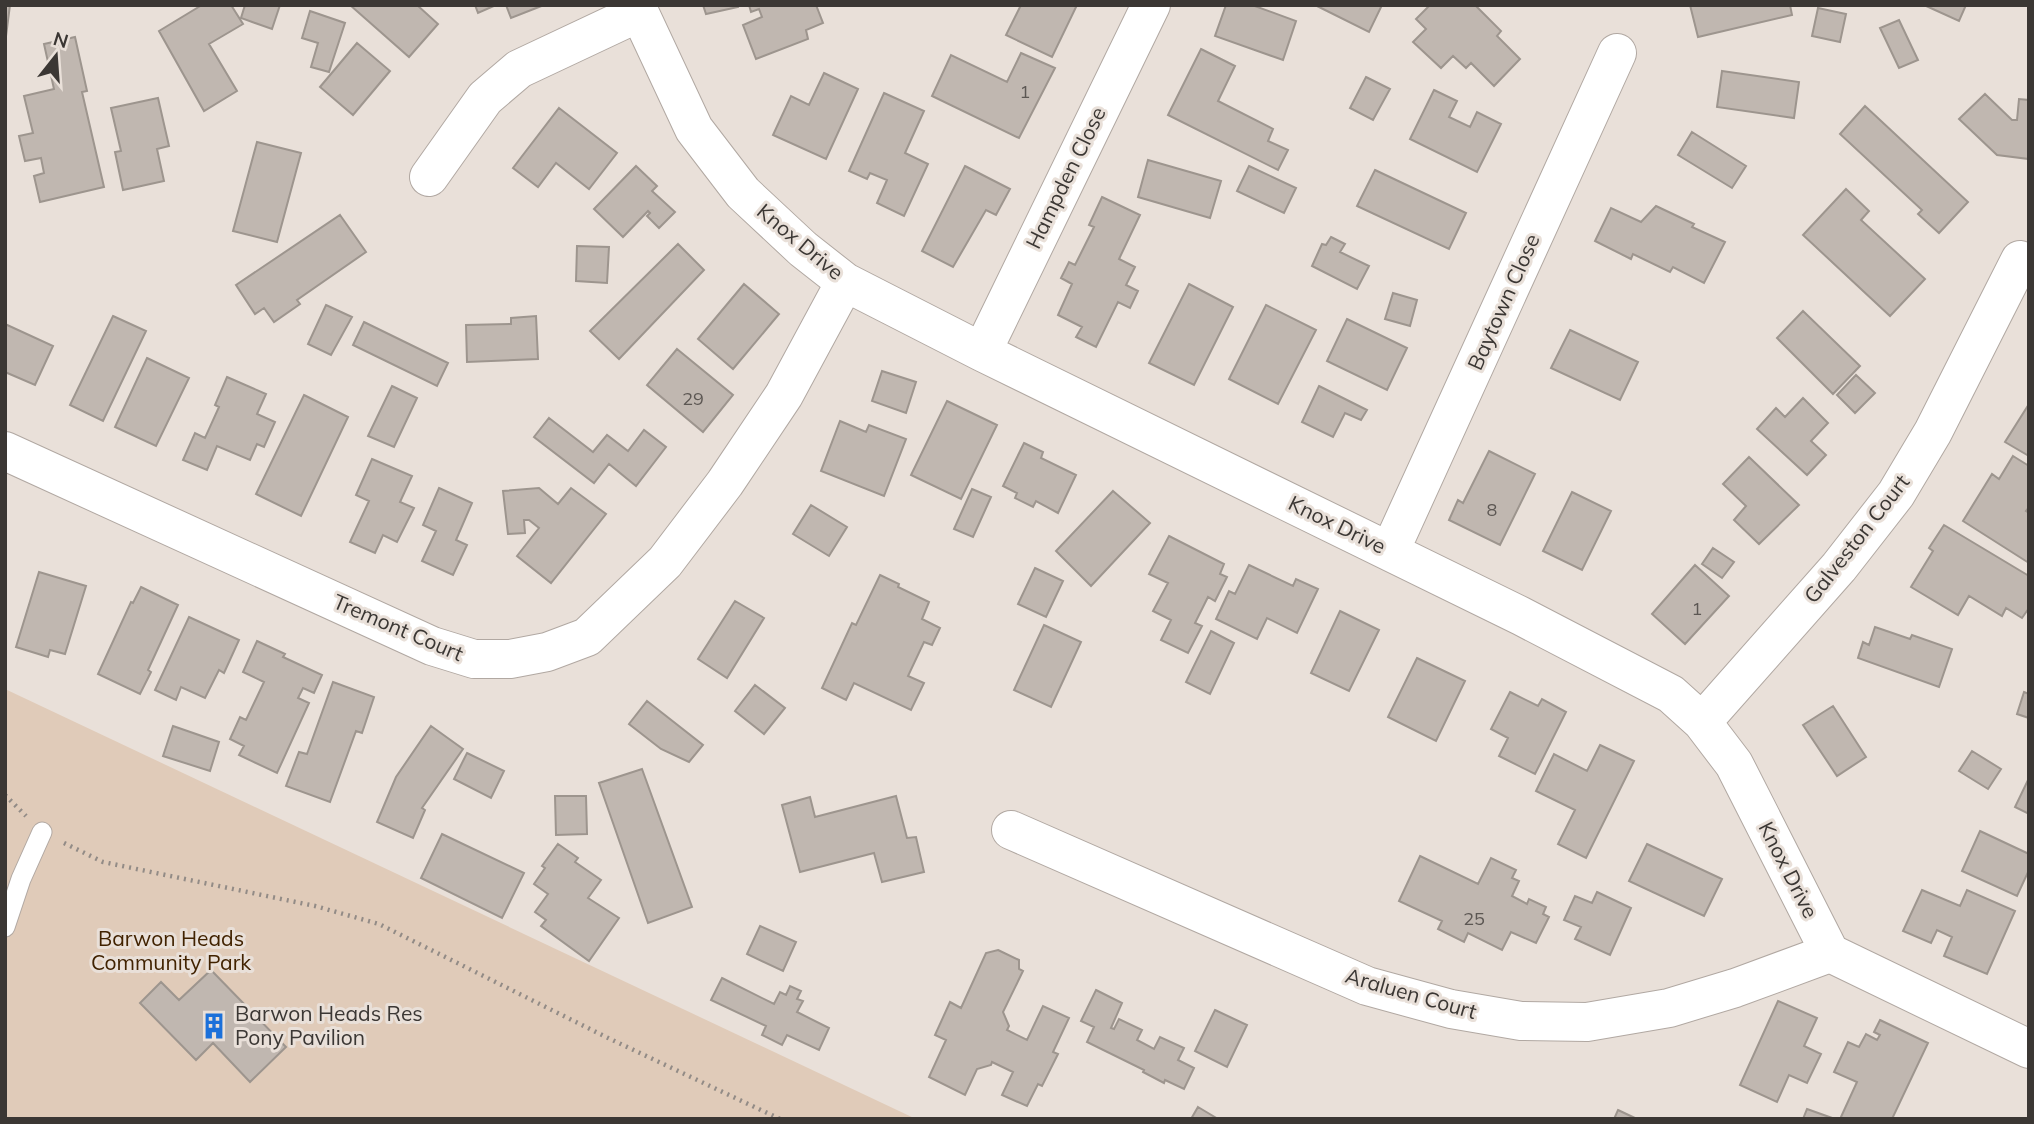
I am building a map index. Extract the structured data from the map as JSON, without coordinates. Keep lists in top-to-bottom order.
{
  "streets": {
    "street": [
      "Hampden Close",
      "Knox Drive",
      "Baytown Close",
      "Galveston Court",
      "Tremont Court",
      "Araluen Court"
    ]
  },
  "crossings": [
    ["Hampden Close", "Knox Drive"],
    ["Knox Drive", "Baytown Close"],
    ["Knox Drive", "Galveston Court"],
    ["Knox Drive", "Tremont Court"],
    ["Knox Drive", "Araluen Court"]
  ],
  "parks": ["Barwon Heads Community Park"],
  "places": {
    "building": ["Barwon Heads Res Pony Pavilion"]
  },
  "house_numbers": [
    "1",
    "29",
    "8",
    "1",
    "25"
  ],
  "north": "top"
}
